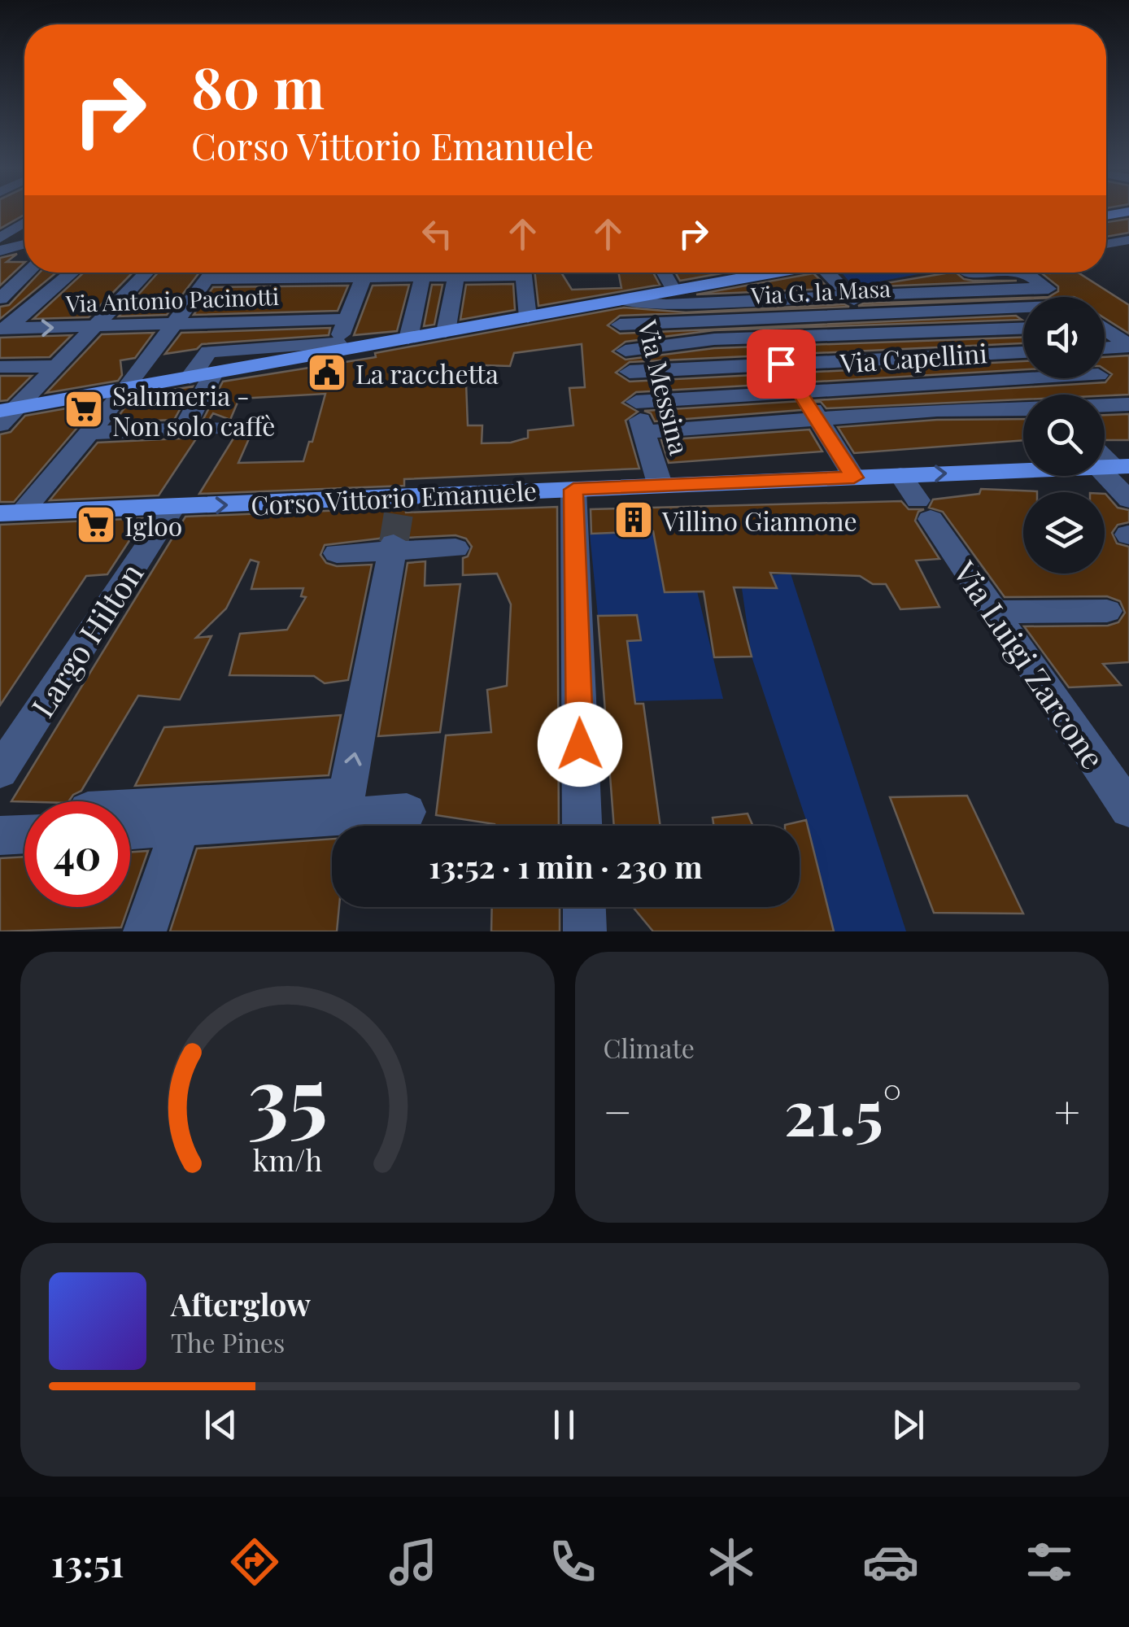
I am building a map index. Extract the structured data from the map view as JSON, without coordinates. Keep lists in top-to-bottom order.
{
  "streets": {
    "main road": ["Corso Vittorio Emanuele"],
    "street": [
      "Via G. la Masa",
      "Via Antonio Pacinotti",
      "Via Capellini",
      "Via Messina",
      "Largo Hilton",
      "Via Luigi Zarcone"
    ]
  },
  "crossings": [
    ["Via G. la Masa", "Via Messina"],
    ["Via Capellini", "Via Messina"],
    ["Via Messina", "Corso Vittorio Emanuele"],
    ["Corso Vittorio Emanuele", "Largo Hilton"],
    ["Corso Vittorio Emanuele", "Via Luigi Zarcone"]
  ],
  "places": {
    "public building": ["La racchetta"],
    "supermarket": ["Salumeria - Non solo caffè", "Igloo"],
    "building": ["Villino Giannone"]
  },
  "page": {
    "turn": ["80 m", "Corso Vittorio Emanuele"],
    "limit": "40",
    "trip": "13:52 · 1 min · 230 m",
    "tile": "Climate",
    "heat": ["−", "21.5°", "+"],
    "song": ["Afterglow", "The Pines"],
    "tabs": "13:51",
    "gauge": ["35", "km/h"]
  }
}
